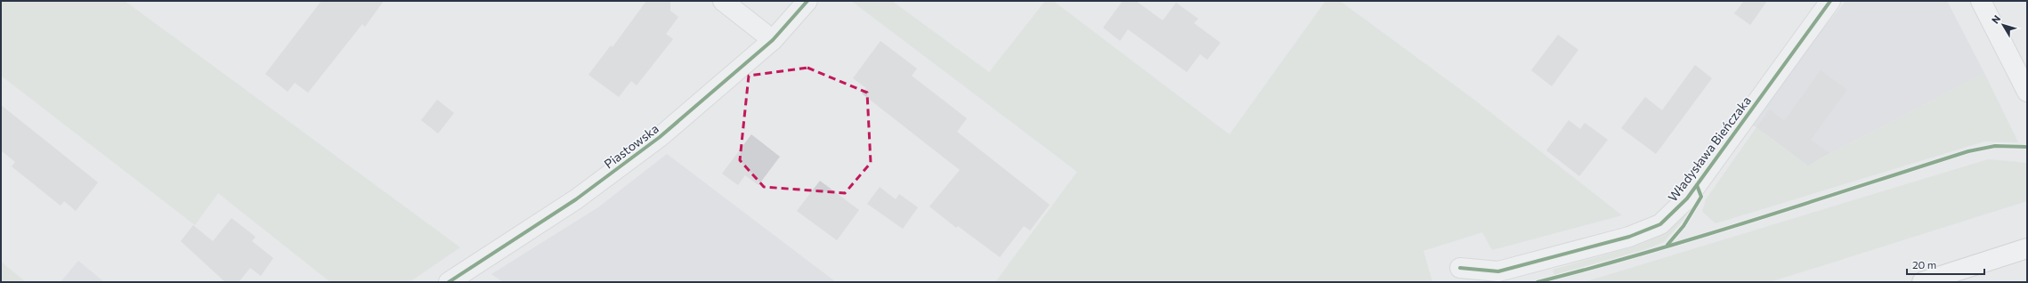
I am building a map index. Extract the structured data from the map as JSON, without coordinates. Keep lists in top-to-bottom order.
{
  "streets": {
    "street": ["Piastowska", "Władysława Bieńczaka"]
  },
  "scale_bar": "20 m",
  "north": "top left"
}
